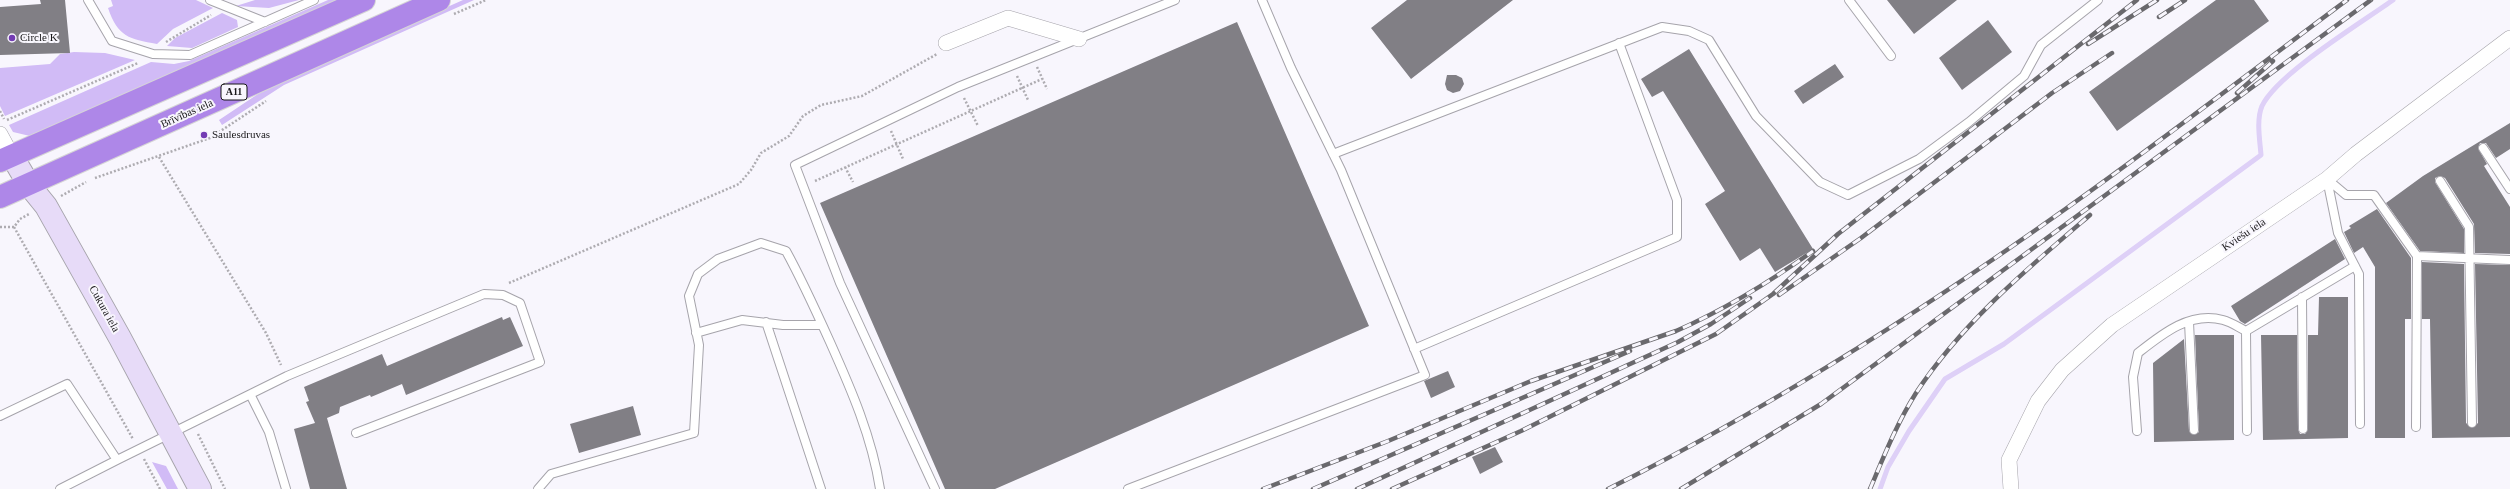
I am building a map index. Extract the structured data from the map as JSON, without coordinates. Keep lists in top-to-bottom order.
{
  "streets": {
    "highway": ["A11", "Brīvības iela"],
    "main road": ["Cukura iela"],
    "street": ["Kviešu iela"]
  },
  "crossings": [
    ["Brīvības iela", "Cukura iela"]
  ],
  "places": ["Circle K", "Saulesdruvas"]
}
